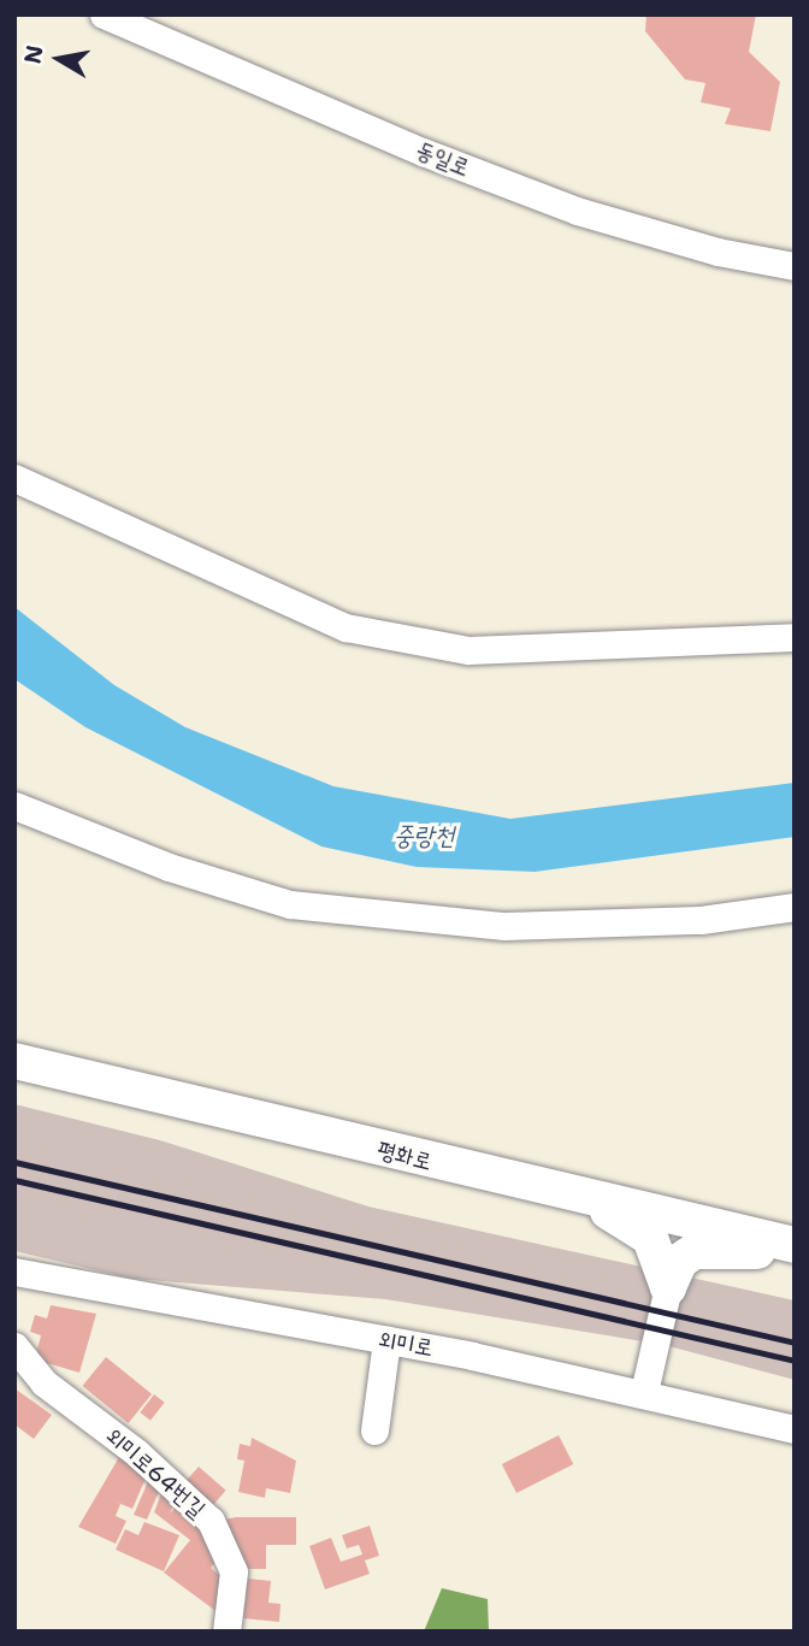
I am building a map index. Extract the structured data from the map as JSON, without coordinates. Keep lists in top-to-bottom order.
{
  "streets": {
    "main road": ["평화로"],
    "street": ["동일로", "외미로", "외미로64번길"]
  },
  "water": ["중랑천"],
  "north": "left"
}
